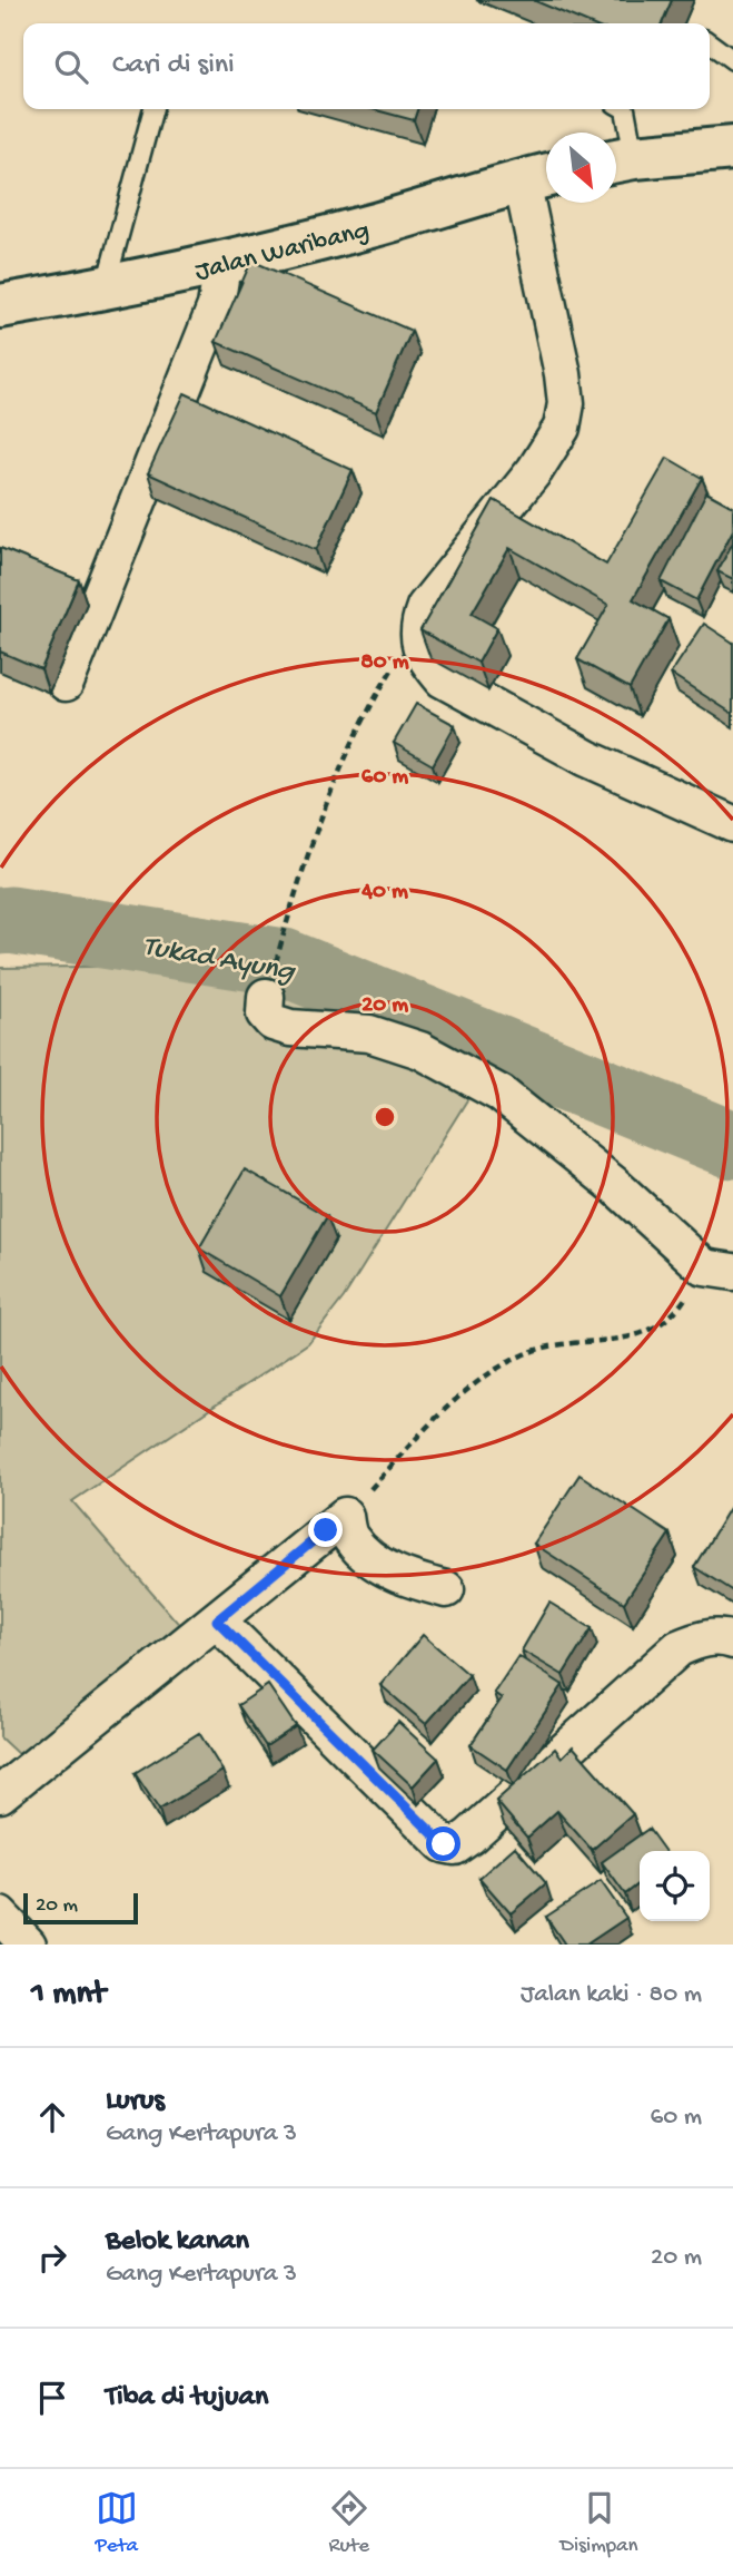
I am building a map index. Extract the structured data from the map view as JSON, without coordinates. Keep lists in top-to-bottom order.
{
  "streets": {
    "street": ["Jalan Waribang"]
  },
  "water": ["Tukad Ayung"],
  "scale_bar": "20 m",
  "north": "bottom right",
  "page": {
    "search": "Cari di sini",
    "scale": "20 m",
    "heading": ["1 mnt", "Jalan kaki · 80 m"],
    "list": [
      ["Lurus", "Gang Kertapura 3", "60 m"],
      ["Belok kanan", "Gang Kertapura 3", "20 m"],
      "Tiba di tujuan"
    ],
    "nav": ["Peta", "Rute", "Disimpan"]
  },
  "rings": [
    "80 m",
    "60 m",
    "40 m",
    "20 m"
  ]
}
